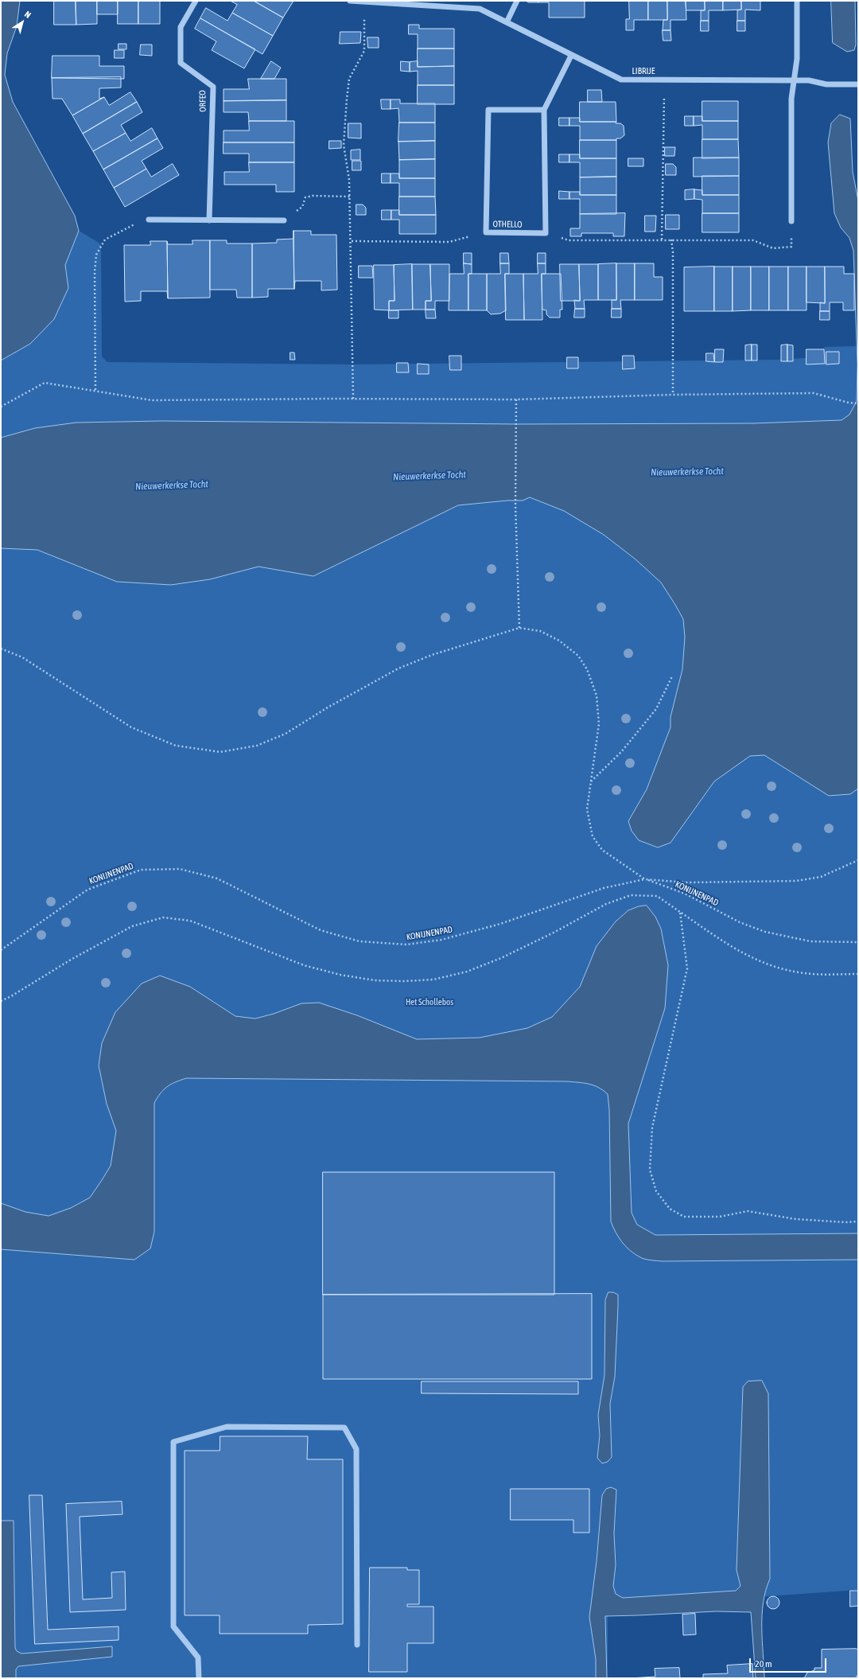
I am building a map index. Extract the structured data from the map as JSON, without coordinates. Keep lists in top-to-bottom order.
{
  "streets": {
    "street": ["LIBRIJE", "ORFEO", "OTHELLO"],
    "path": ["KONIJNENPAD"]
  },
  "water": ["Nieuwerkerkse Tocht"],
  "parks": ["Het Schollebos"],
  "scale_bar": "20 m",
  "north": "top right"
}
